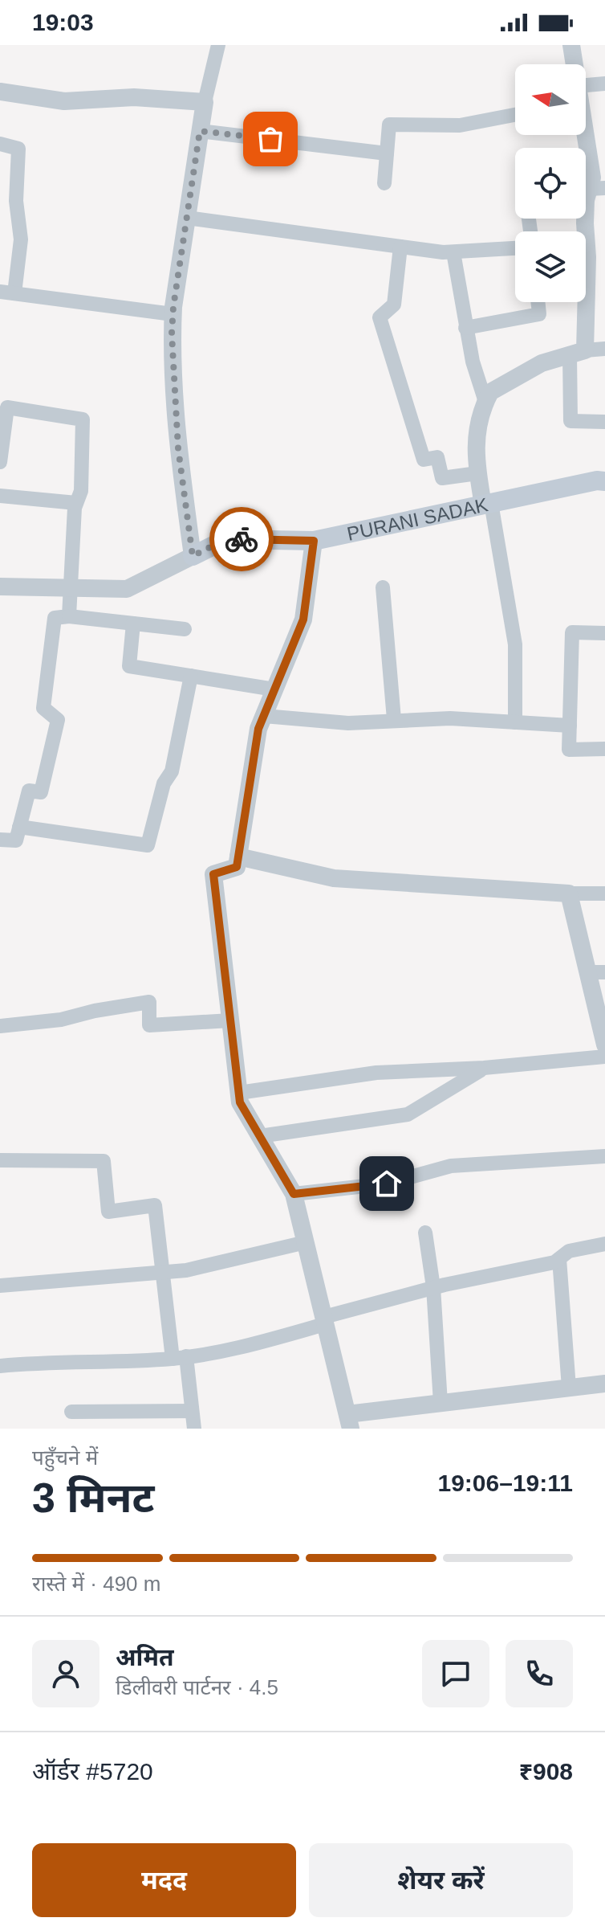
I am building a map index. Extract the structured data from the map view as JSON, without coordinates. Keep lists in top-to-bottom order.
{
  "streets": {
    "main road": ["PURANI SADAK"]
  },
  "north": "left",
  "page": {
    "status": "19:03",
    "heading": ["3 मिनट", "पहुँचने में", "19:06–19:11"],
    "panel": [
      "अमित",
      "डिलीवरी पार्टनर · 4.5",
      "ऑर्डर #5720",
      "₹908"
    ],
    "bar": "रास्ते में · 490 m",
    "buttons": ["मदद", "शेयर करें"]
  }
}
